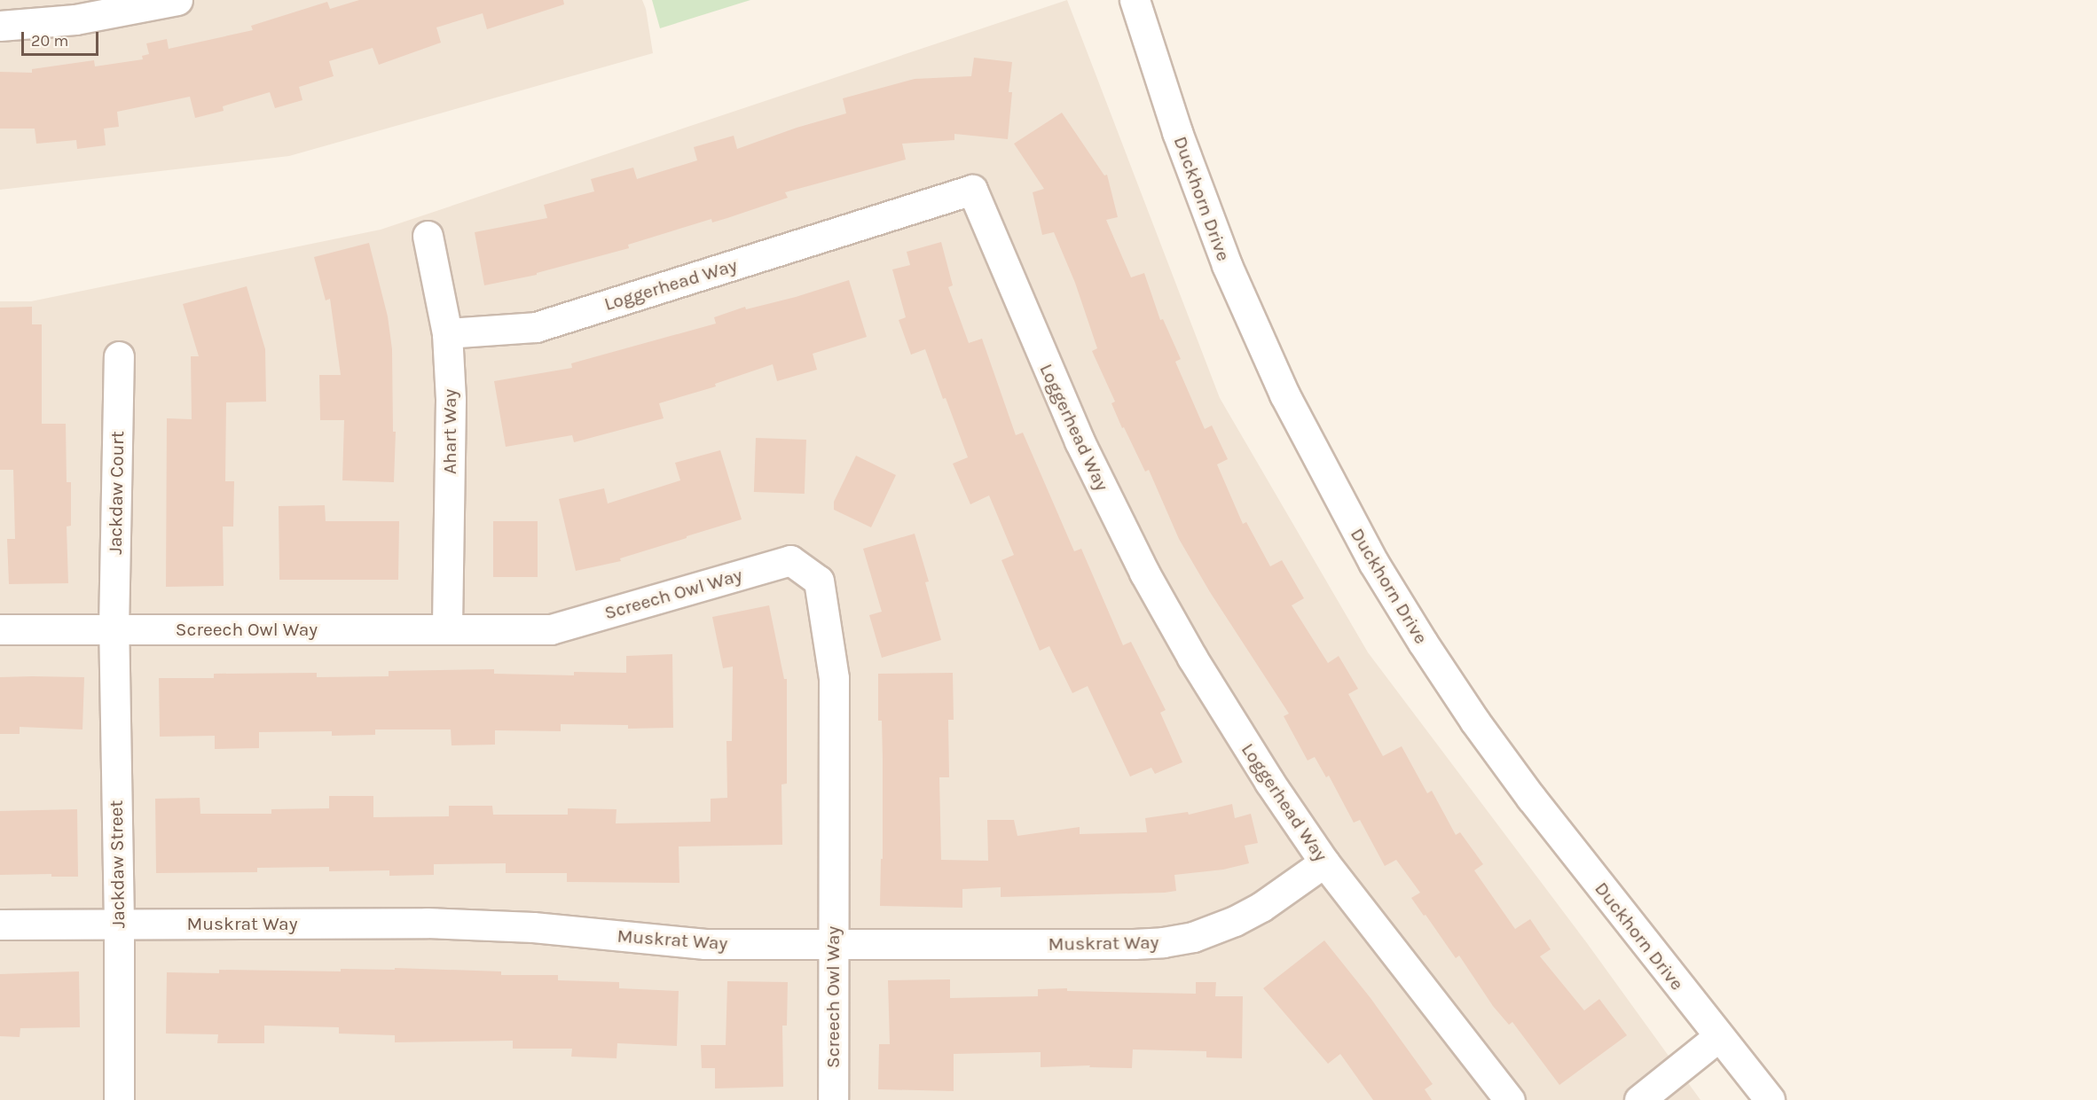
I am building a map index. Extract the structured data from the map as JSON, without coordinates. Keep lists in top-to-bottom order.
{
  "streets": {
    "street": [
      "Duckhorn Drive",
      "Loggerhead Way",
      "Ahart Way",
      "Jackdaw Court",
      "Screech Owl Way",
      "Jackdaw Street",
      "Muskrat Way"
    ]
  },
  "crossings": [
    ["Loggerhead Way", "Ahart Way"],
    ["Loggerhead Way", "Muskrat Way"],
    ["Ahart Way", "Screech Owl Way"],
    ["Jackdaw Court", "Screech Owl Way"],
    ["Jackdaw Court", "Jackdaw Street"],
    ["Screech Owl Way", "Jackdaw Street"],
    ["Screech Owl Way", "Muskrat Way"],
    ["Jackdaw Street", "Muskrat Way"]
  ],
  "scale_bar": "20 m"
}
